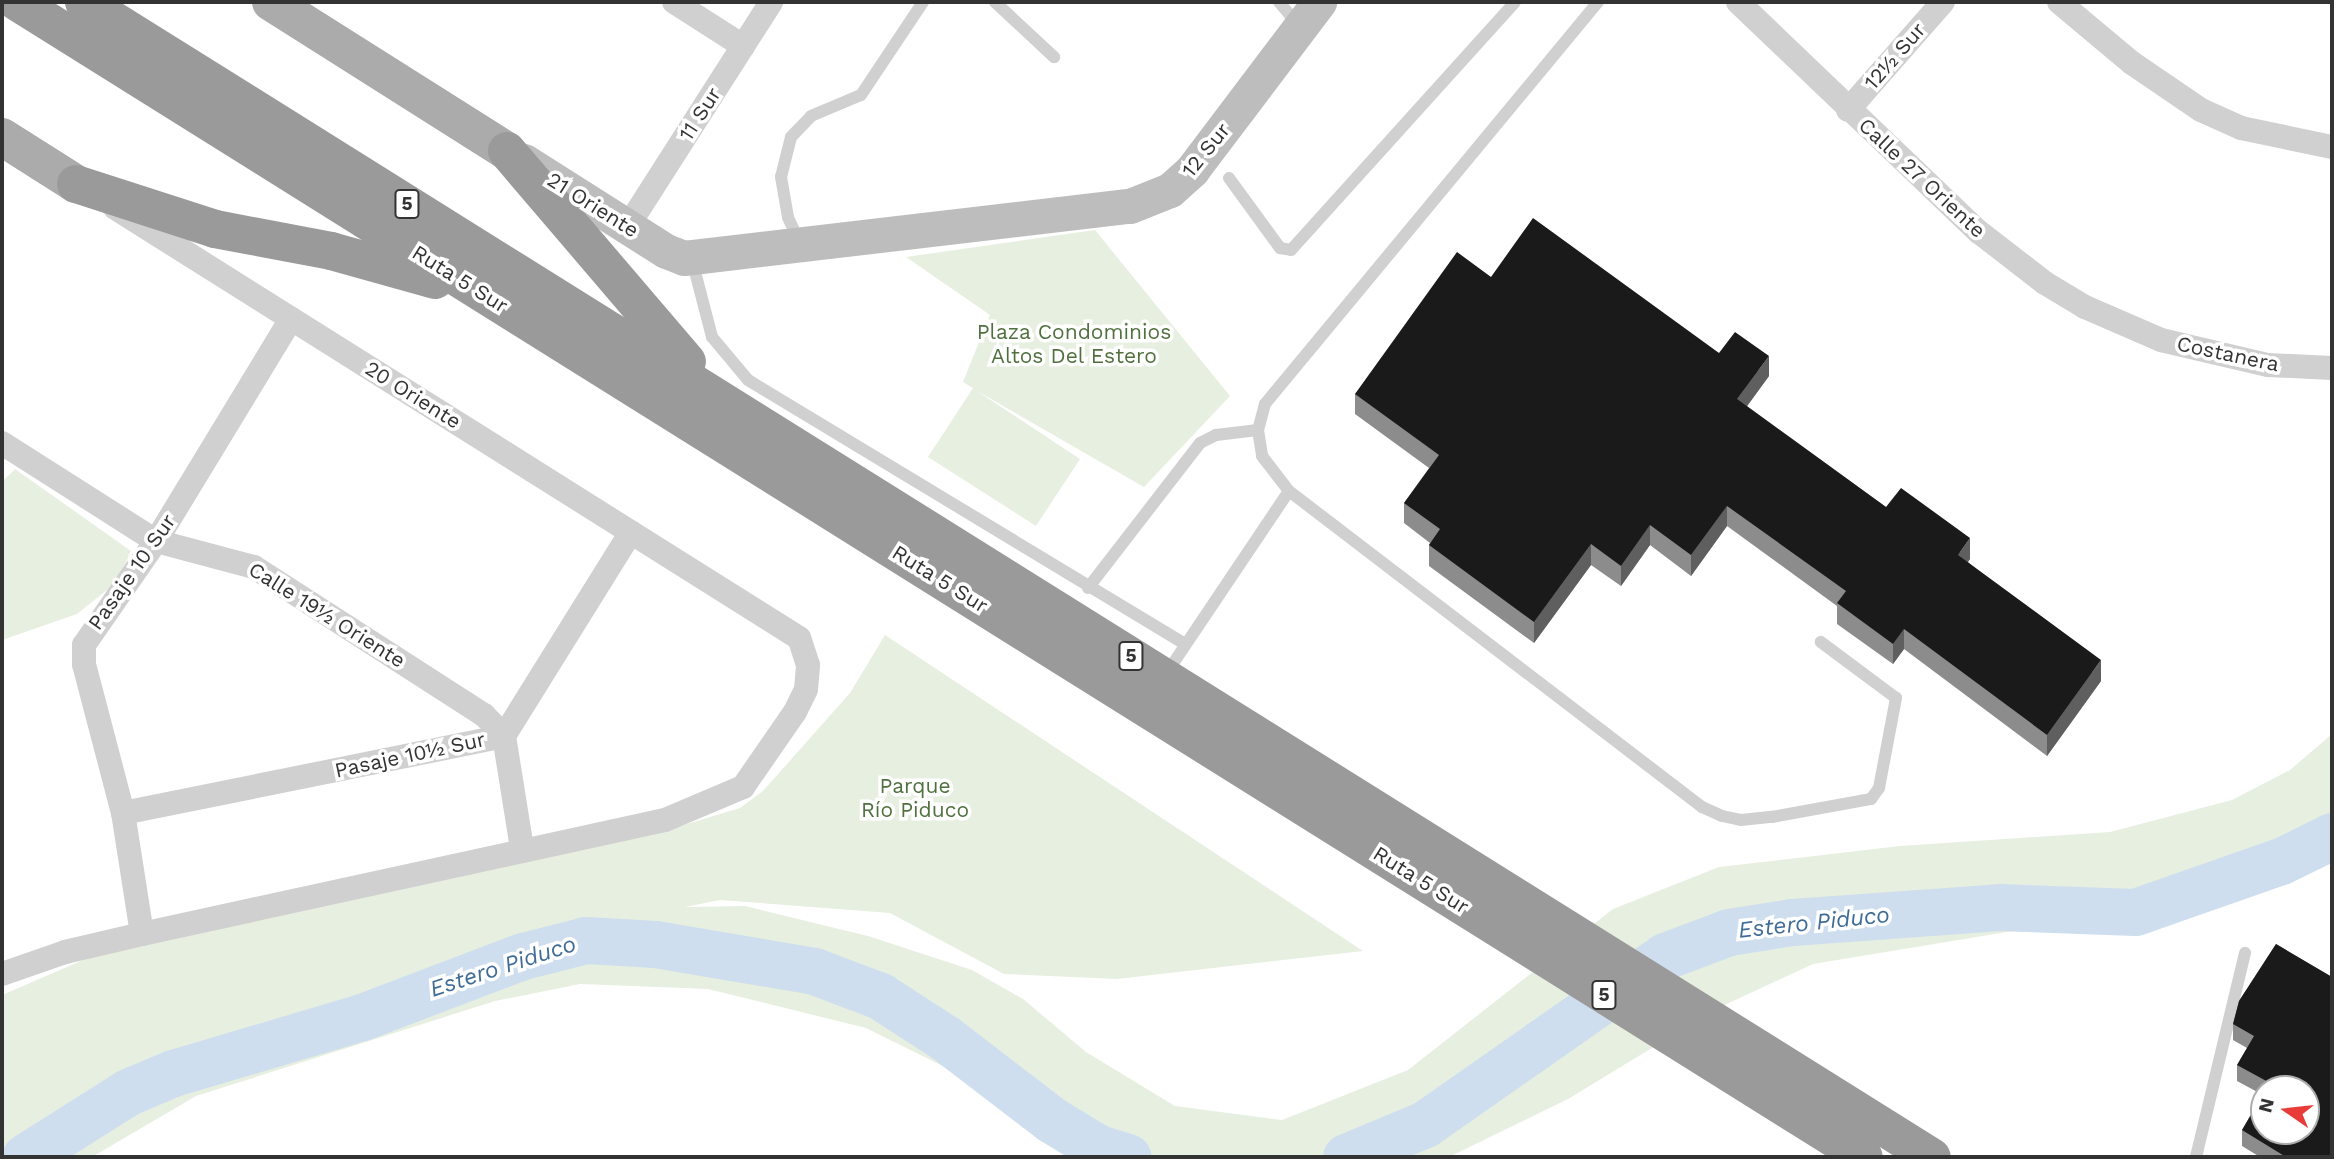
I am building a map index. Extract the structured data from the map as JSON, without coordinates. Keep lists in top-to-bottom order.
{
  "streets": {
    "highway": ["5", "Ruta 5 Sur"],
    "main road": ["21 Oriente", "20 Oriente"],
    "street": [
      "12½ Sur",
      "11 Sur",
      "12 Sur",
      "Calle 27 Oriente",
      "Costanera",
      "Pasaje 10 Sur",
      "Calle 19½ Oriente",
      "Pasaje 10½ Sur"
    ]
  },
  "crossings": [
    ["12½ Sur", "Calle 27 Oriente"],
    ["11 Sur", "21 Oriente"],
    ["12 Sur", "21 Oriente"],
    ["Calle 27 Oriente", "Costanera"],
    ["20 Oriente", "Pasaje 10 Sur"],
    ["20 Oriente", "Pasaje 10½ Sur"],
    ["Pasaje 10 Sur", "Calle 19½ Oriente"],
    ["Pasaje 10 Sur", "Pasaje 10½ Sur"],
    ["Calle 19½ Oriente", "Pasaje 10½ Sur"]
  ],
  "water": ["Estero Piduco"],
  "parks": ["Plaza Condominios Altos Del Estero", "Parque Río Piduco"],
  "north": "left"
}
